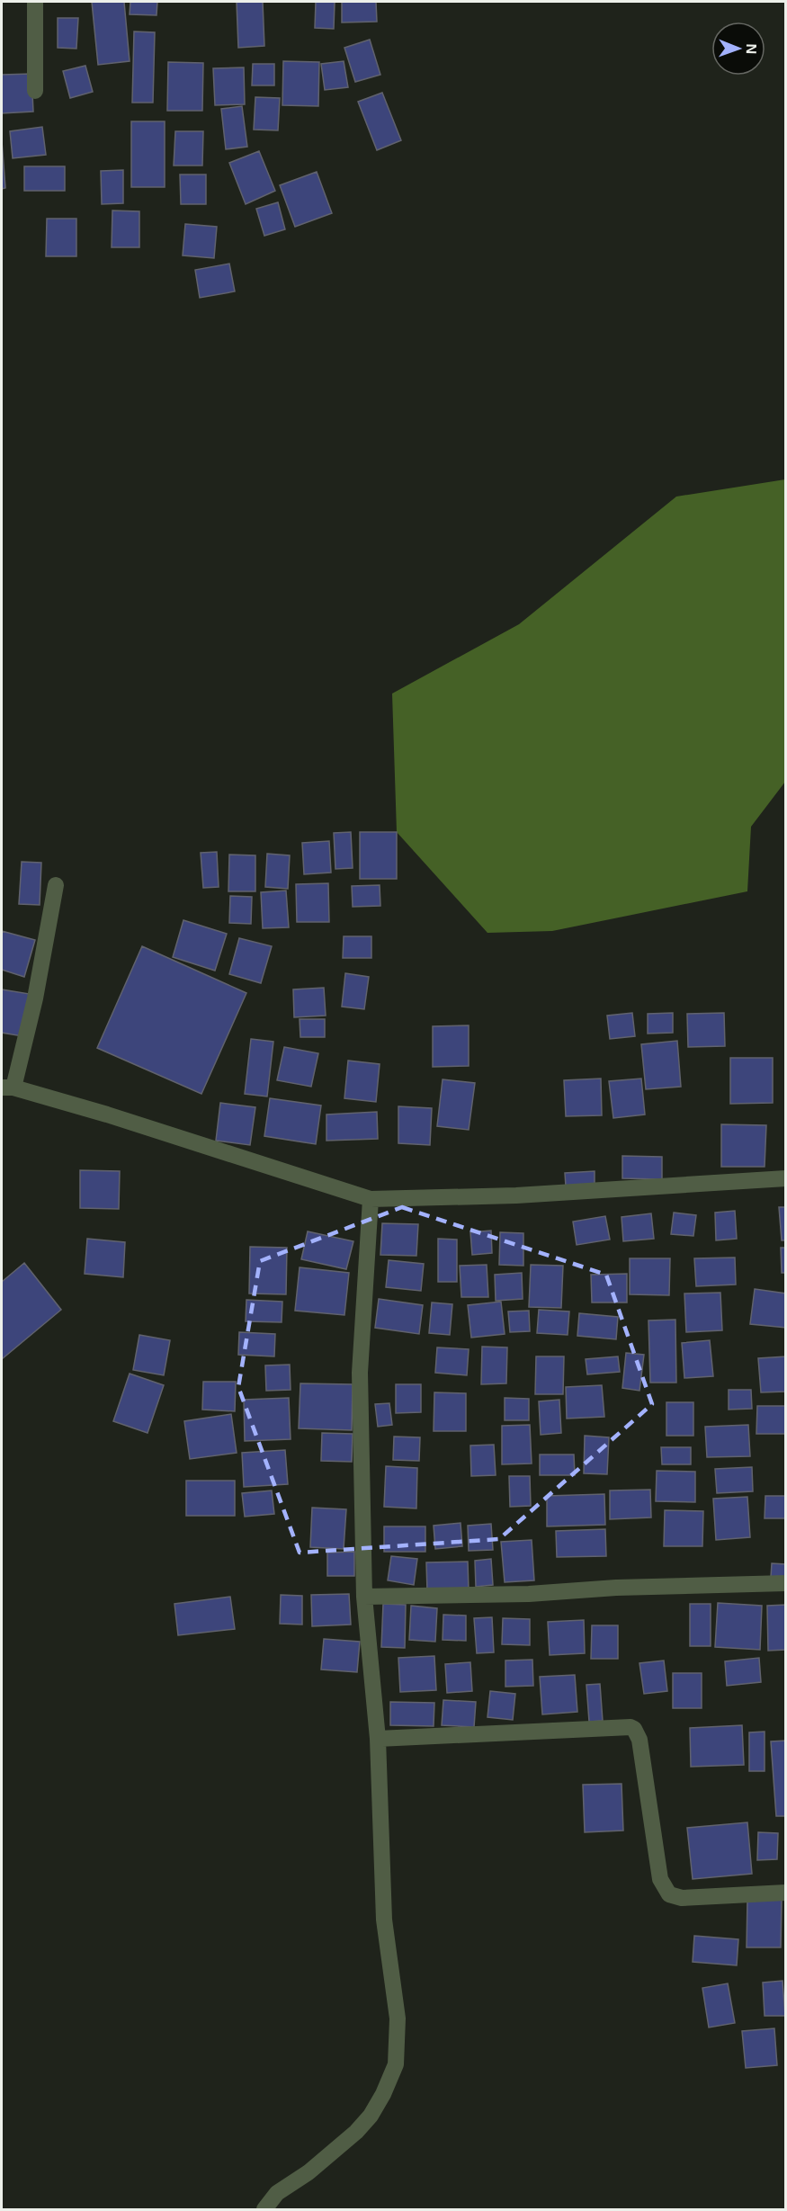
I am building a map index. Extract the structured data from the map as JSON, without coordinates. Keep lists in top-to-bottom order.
{
  "north": "right"
}
